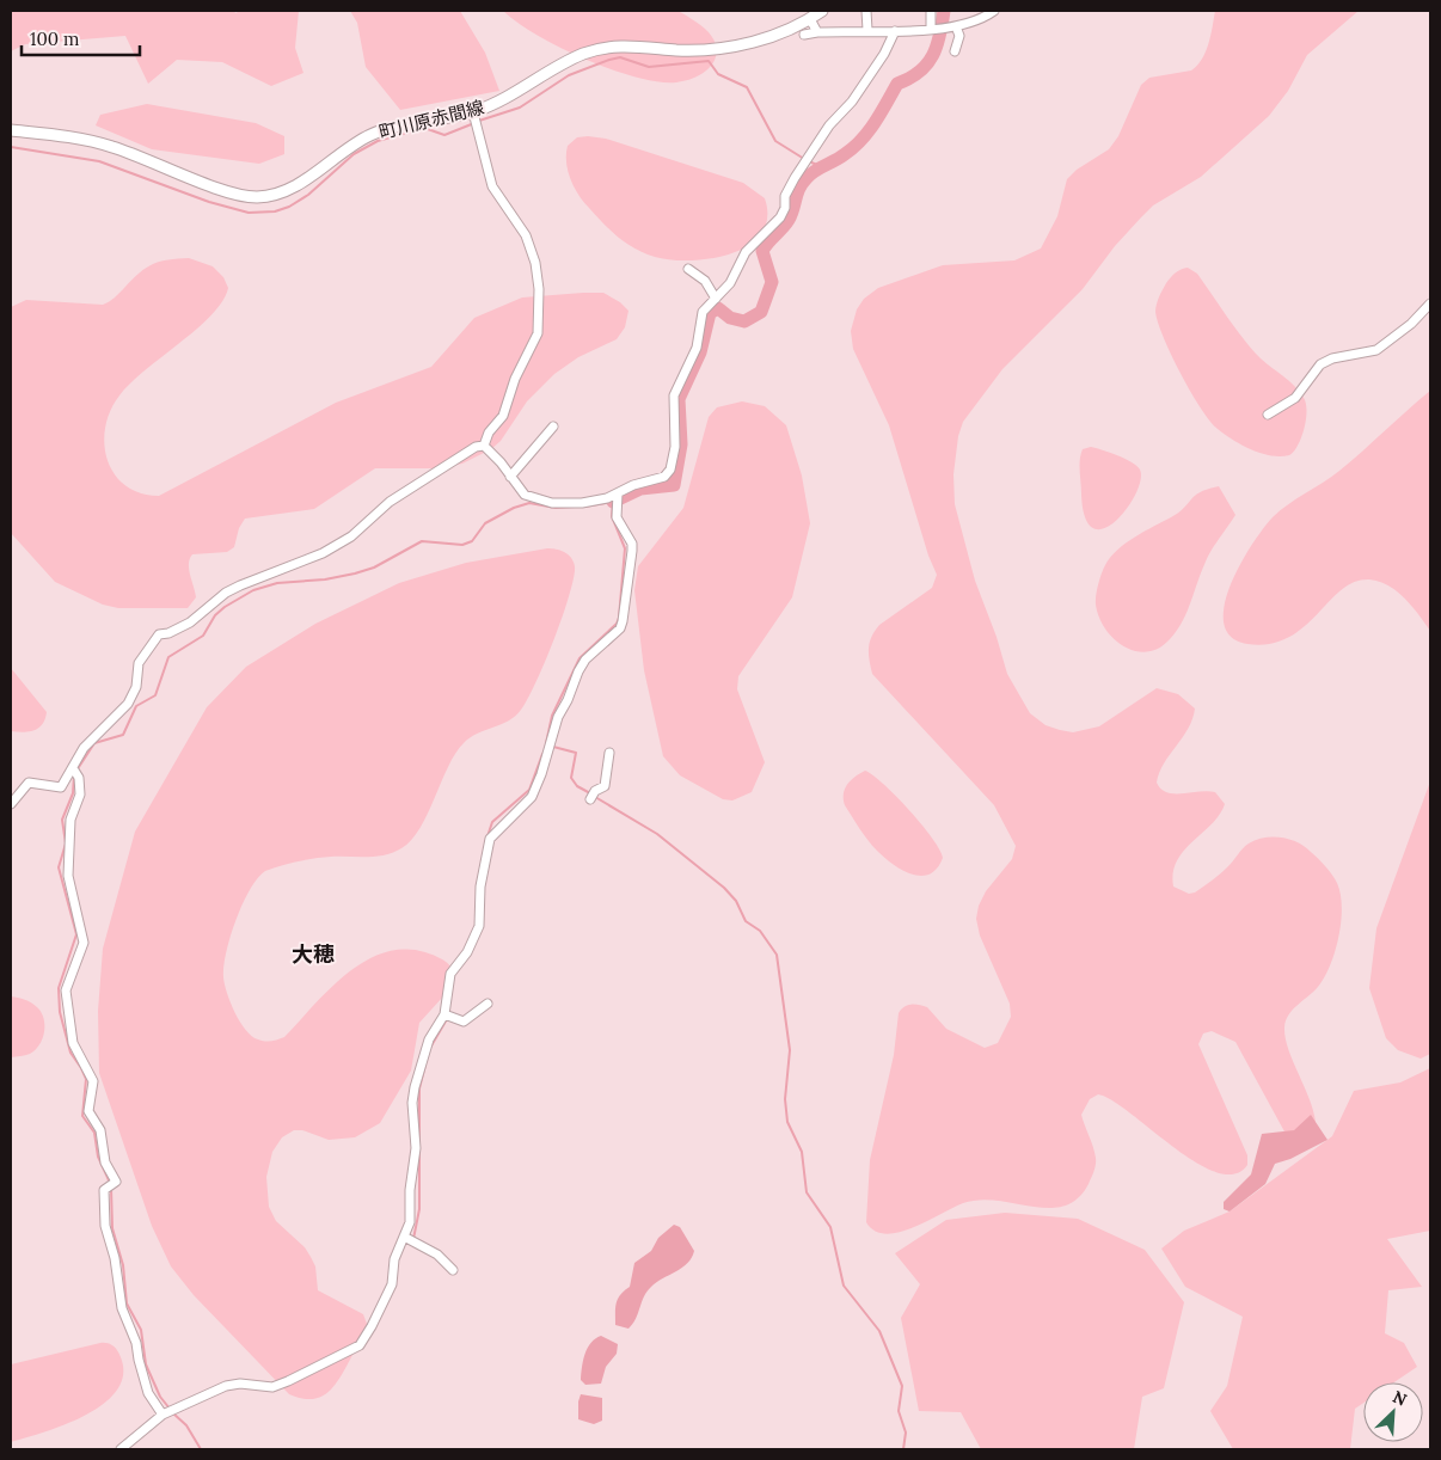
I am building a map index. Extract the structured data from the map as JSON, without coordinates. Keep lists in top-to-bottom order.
{
  "streets": {
    "main road": ["町川原赤間線"]
  },
  "districts": ["大穂"],
  "scale_bar": "100 m",
  "north": "top right"
}
